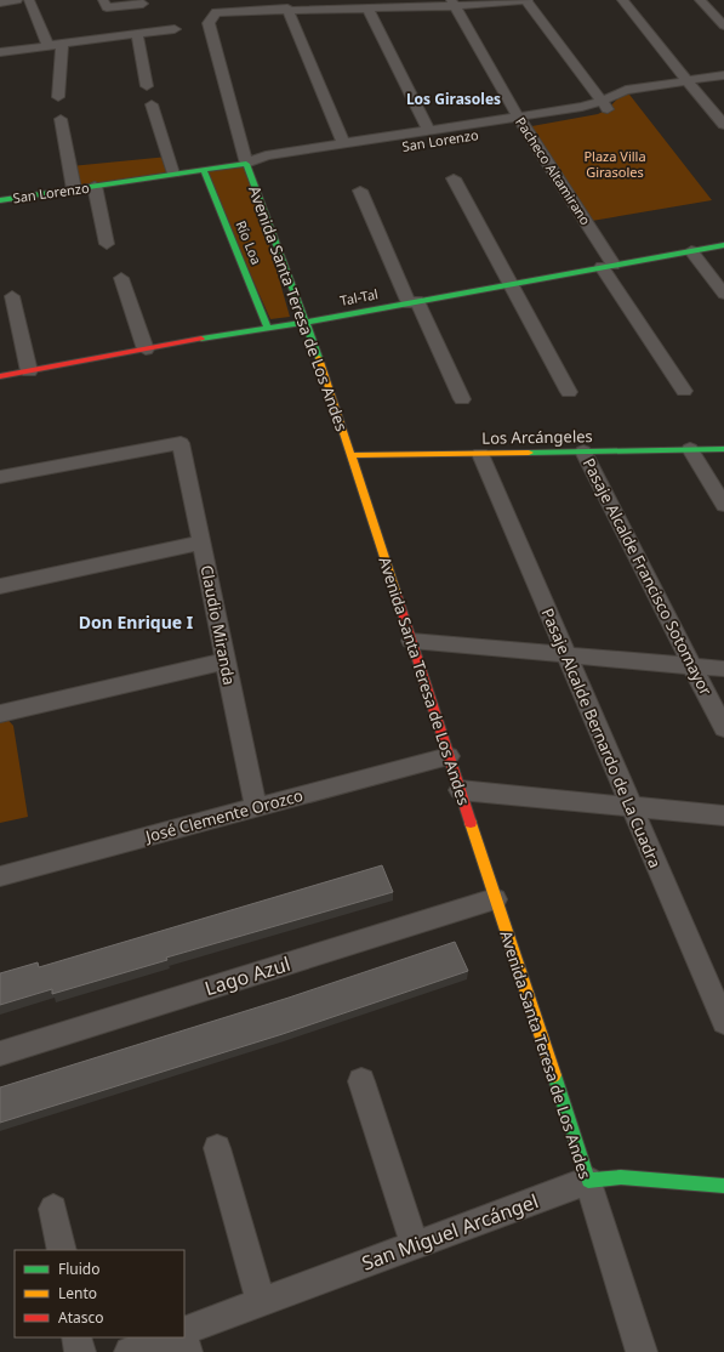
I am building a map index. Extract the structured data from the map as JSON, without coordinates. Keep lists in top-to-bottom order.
{
  "streets": {
    "street": [
      "San Lorenzo",
      "Pacheco Altamirano",
      "Río Loa",
      "Tal-Tal",
      "Avenida Santa Teresa de Los Andes",
      "Los Arcángeles",
      "Pasaje Alcalde Francisco Sotomayor",
      "Claudio Miranda",
      "Pasaje Alcalde Bernardo de La Cuadra",
      "José Clemente Orozco",
      "Lago Azul",
      "San Miguel Arcángel"
    ]
  },
  "crossings": [
    ["San Lorenzo", "Pacheco Altamirano"],
    ["San Lorenzo", "Río Loa"],
    ["San Lorenzo", "Avenida Santa Teresa de Los Andes"],
    ["Pacheco Altamirano", "Tal-Tal"],
    ["Río Loa", "Tal-Tal"],
    ["Tal-Tal", "Avenida Santa Teresa de Los Andes"],
    ["Avenida Santa Teresa de Los Andes", "Los Arcángeles"],
    ["Avenida Santa Teresa de Los Andes", "José Clemente Orozco"],
    ["Avenida Santa Teresa de Los Andes", "Lago Azul"],
    ["Avenida Santa Teresa de Los Andes", "San Miguel Arcángel"],
    ["Los Arcángeles", "Pasaje Alcalde Francisco Sotomayor"],
    ["Los Arcángeles", "Pasaje Alcalde Bernardo de La Cuadra"],
    ["Claudio Miranda", "José Clemente Orozco"]
  ],
  "districts": ["Los Girasoles", "Don Enrique I"],
  "parks": ["Plaza Villa Girasoles"],
  "legend": ["Fluido", "Lento", "Atasco"]
}
